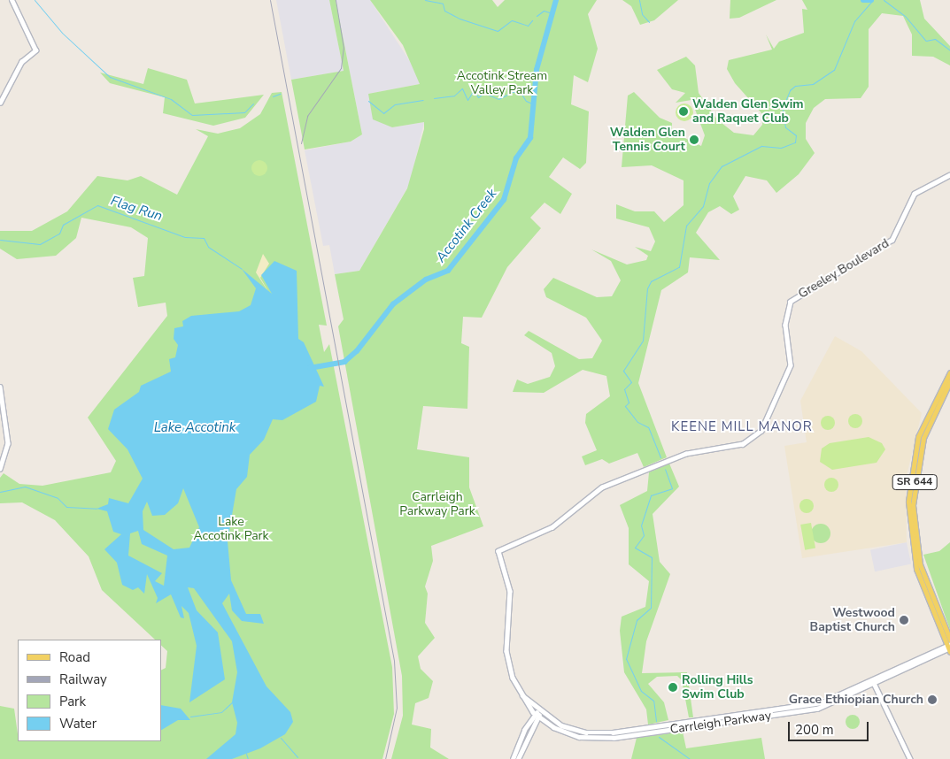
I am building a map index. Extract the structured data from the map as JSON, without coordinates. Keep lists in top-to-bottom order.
{
  "streets": {
    "main road": ["SR 644"],
    "street": ["Greeley Boulevard", "Carrleigh Parkway"]
  },
  "crossings": [
    ["Greeley Boulevard", "Carrleigh Parkway"],
    ["SR 644", "Carrleigh Parkway"]
  ],
  "districts": ["KEENE MILL MANOR"],
  "water": ["Flag Run", "Accotink Creek", "Lake Accotink"],
  "parks": ["Accotink Stream Valley Park", "Carrleigh Parkway Park", "Lake Accotink Park"],
  "places": [
    "Walden Glen Swim and Raquet Club",
    "Walden Glen Tennis Court",
    "Westwood Baptist Church",
    "Rolling Hills Swim Club",
    "Grace Ethiopian Church"
  ],
  "legend": [
    "Road",
    "Railway",
    "Park",
    "Water"
  ],
  "scale_bar": "200 m"
}
